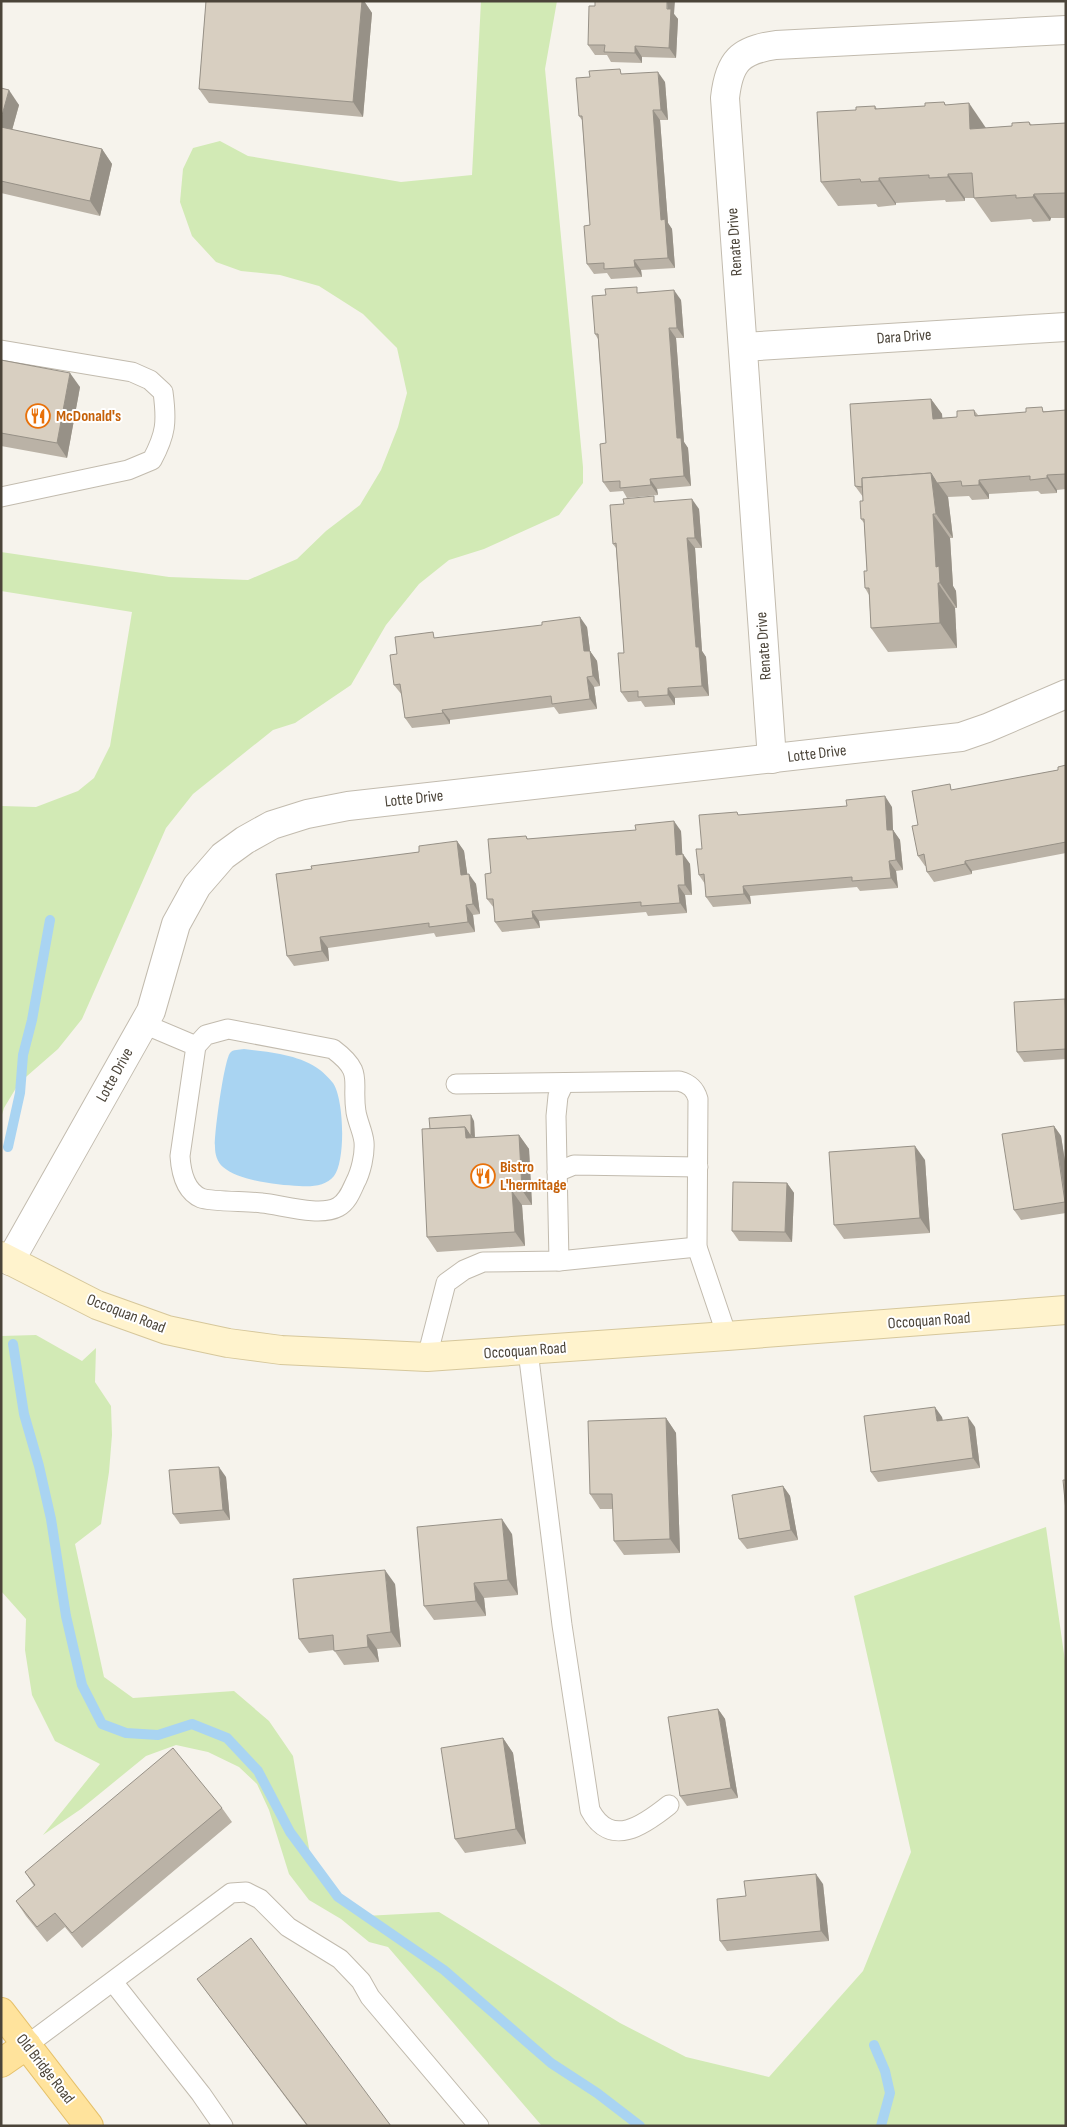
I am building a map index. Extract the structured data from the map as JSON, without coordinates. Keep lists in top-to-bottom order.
{
  "streets": {
    "main road": ["Old Bridge Road"],
    "street": [
      "Renate Drive",
      "Dara Drive",
      "Lotte Drive",
      "Occoquan Road"
    ]
  },
  "crossings": [
    ["Renate Drive", "Dara Drive"],
    ["Renate Drive", "Lotte Drive"],
    ["Lotte Drive", "Occoquan Road"]
  ],
  "places": {
    "restaurant": ["McDonald's", "Bistro L'hermitage"]
  }
}
